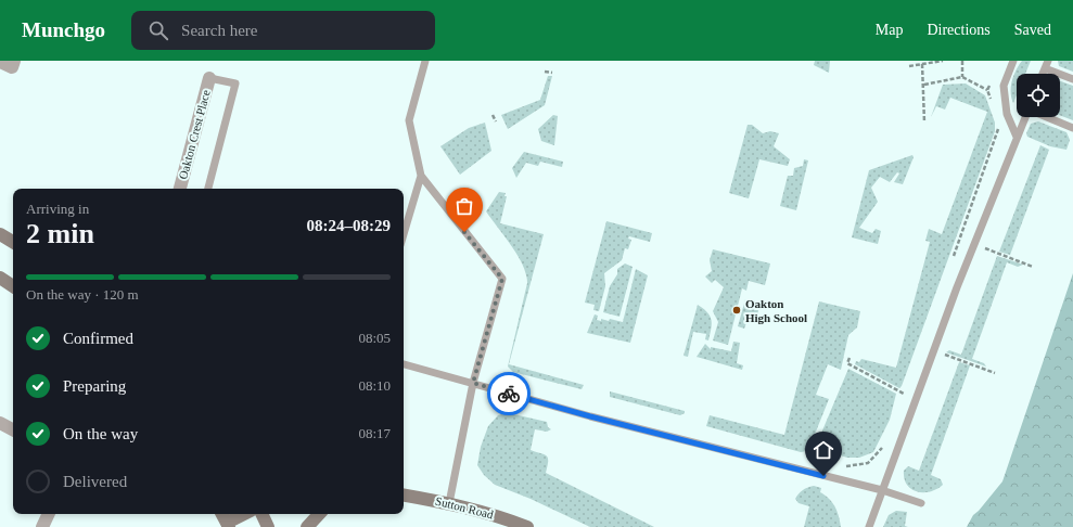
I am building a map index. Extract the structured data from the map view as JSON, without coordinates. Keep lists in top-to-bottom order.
{
  "streets": {
    "street": ["Oakton Crest Place", "Sutton Road"]
  },
  "places": ["Oakton High School"],
  "page": {
    "header": "Munchgo",
    "search": "Search here",
    "nav": ["Map", "Directions", "Saved"],
    "heading": ["2 min", "Arriving in", "08:24–08:29"],
    "bar": "On the way · 120 m",
    "list": [
      ["Confirmed", "08:05"],
      ["Preparing", "08:10"],
      ["On the way", "08:17"],
      "Delivered"
    ]
  }
}
